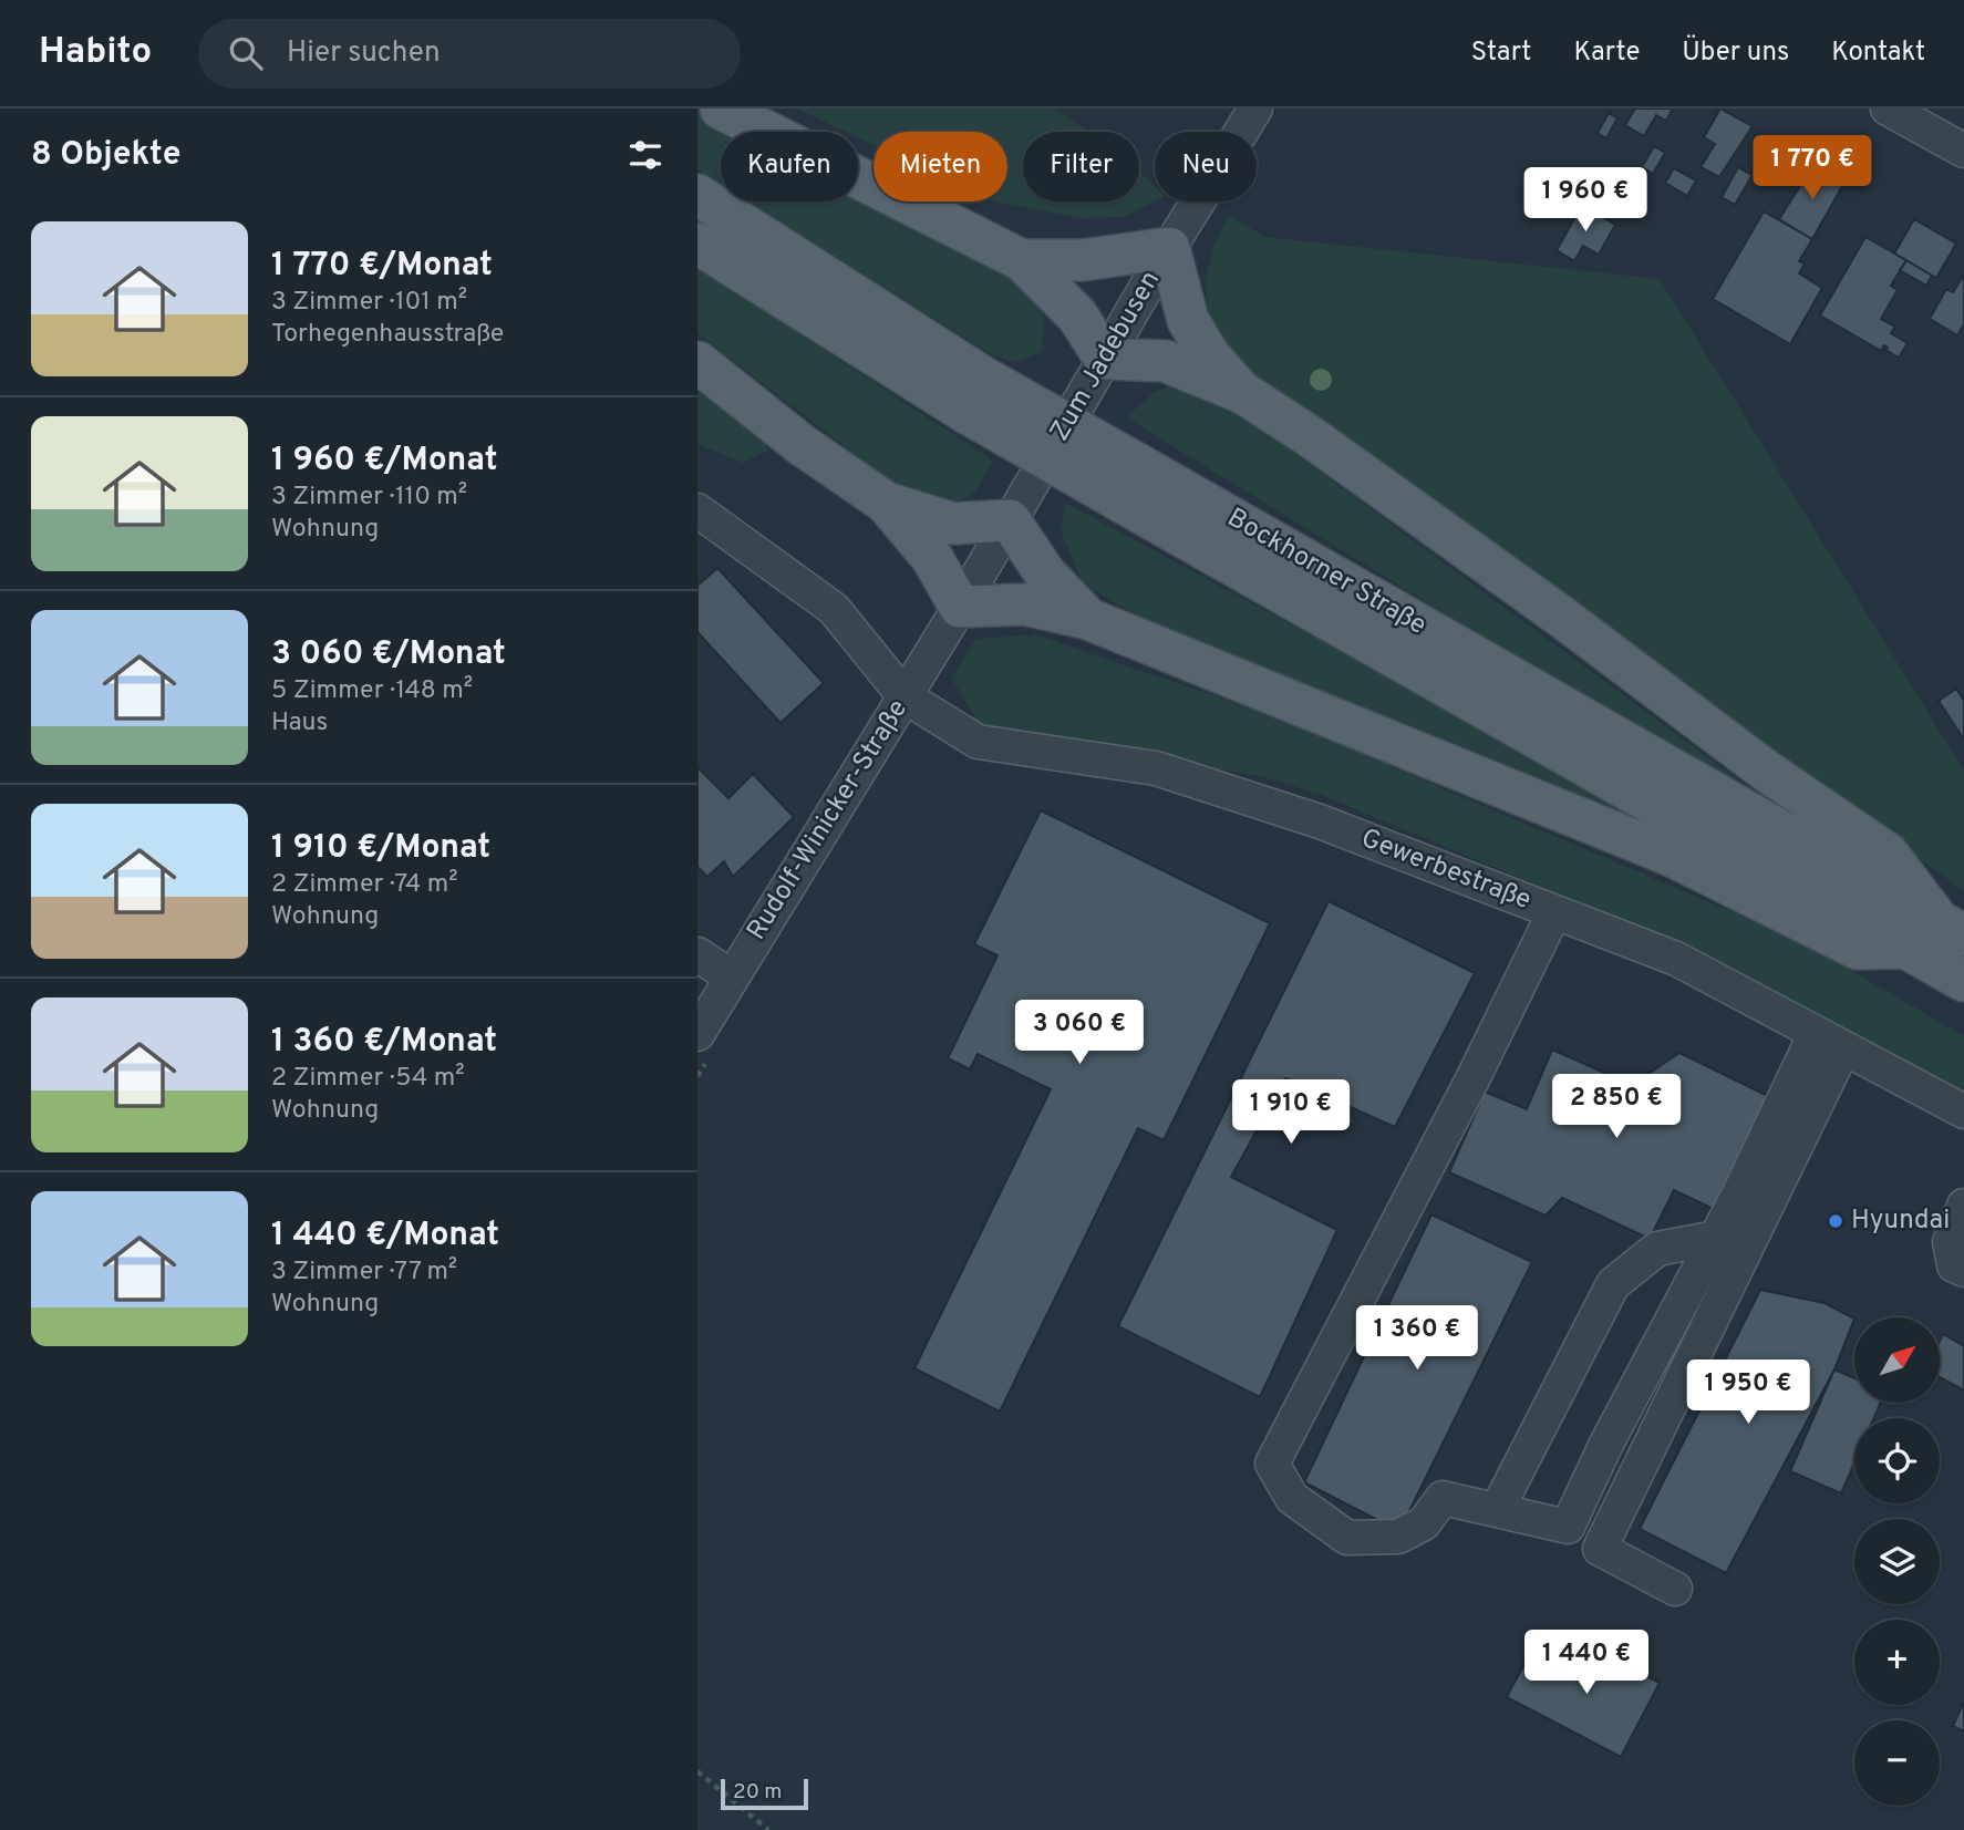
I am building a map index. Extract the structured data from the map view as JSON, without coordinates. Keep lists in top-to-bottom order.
{
  "streets": {
    "main road": ["Bockhorner Straße"],
    "street": ["Zum Jadebusen", "Rudolf-Winicker-Straße", "Gewerbestraße"]
  },
  "crossings": [
    ["Zum Jadebusen", "Rudolf-Winicker-Straße"],
    ["Rudolf-Winicker-Straße", "Gewerbestraße"]
  ],
  "places": ["Hyundai"],
  "scale_bar": "20 m",
  "north": "top right",
  "page": {
    "header": "Habito",
    "search": "Hier suchen",
    "nav": [
      "Start",
      "Karte",
      "Über uns",
      "Kontakt"
    ],
    "heading": "8 Objekte",
    "chip": [
      "Kaufen",
      "Mieten",
      "Filter",
      "Neu"
    ],
    "price": [
      "1 770 €",
      "1 960 €",
      "3 060 €",
      "2 850 €",
      "1 910 €",
      "1 360 €",
      "1 950 €",
      "1 440 €"
    ],
    "list": [
      {
        "name": "1 770 €/Monat",
        "note": "3 Zimmer · 101 m² · Torhegenhausstraße"
      },
      {
        "name": "1 960 €/Monat",
        "note": "3 Zimmer · 110 m² · Wohnung"
      },
      {
        "name": "3 060 €/Monat",
        "note": "5 Zimmer · 148 m² · Haus"
      },
      {
        "name": "1 910 €/Monat",
        "note": "2 Zimmer · 74 m² · Wohnung"
      },
      {
        "name": "1 360 €/Monat",
        "note": "2 Zimmer · 54 m² · Wohnung"
      },
      {
        "name": "1 440 €/Monat",
        "note": "3 Zimmer · 77 m² · Wohnung"
      }
    ],
    "map_buttons": ["+", "−"],
    "scale": "20 m"
  }
}
